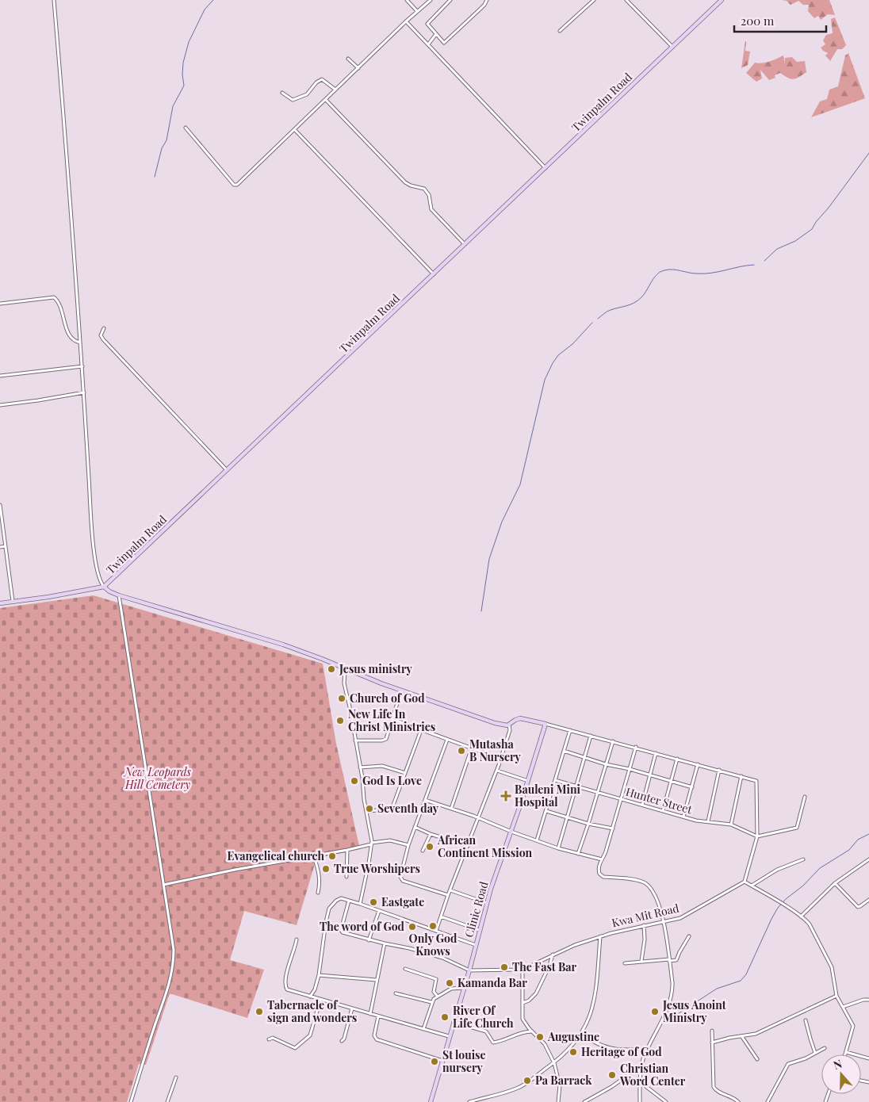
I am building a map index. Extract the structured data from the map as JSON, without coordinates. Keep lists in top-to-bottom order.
{
  "streets": {
    "main road": ["Twinpalm Road", "Clinic Road"],
    "street": ["Hunter Street", "Kwa Mit Road"]
  },
  "crossings": [
    ["Clinic Road", "Kwa Mit Road"]
  ],
  "parks": ["New Leopards Hill Cemetery"],
  "places": {
    "other": [
      "Jesus ministry",
      "Church of God",
      "New Life In Christ Ministries",
      "Mutasha B Nursery",
      "God Is Love",
      "Seventh day",
      "African Continent Mission",
      "Evangelical church",
      "True Worshipers",
      "Eastgate",
      "Only God Knows",
      "The word of God",
      "The Fast Bar",
      "Kamanda Bar",
      "Tabernacle of sign and wonders",
      "Jesus Anoint Ministry",
      "River Of Life Church",
      "Augustine",
      "Heritage of God",
      "St louise nursery",
      "Christian Word Center",
      "Pa Barrack"
    ],
    "health": ["Bauleni Mini Hospital"]
  },
  "scale_bar": "200 m",
  "north": "top"
}
